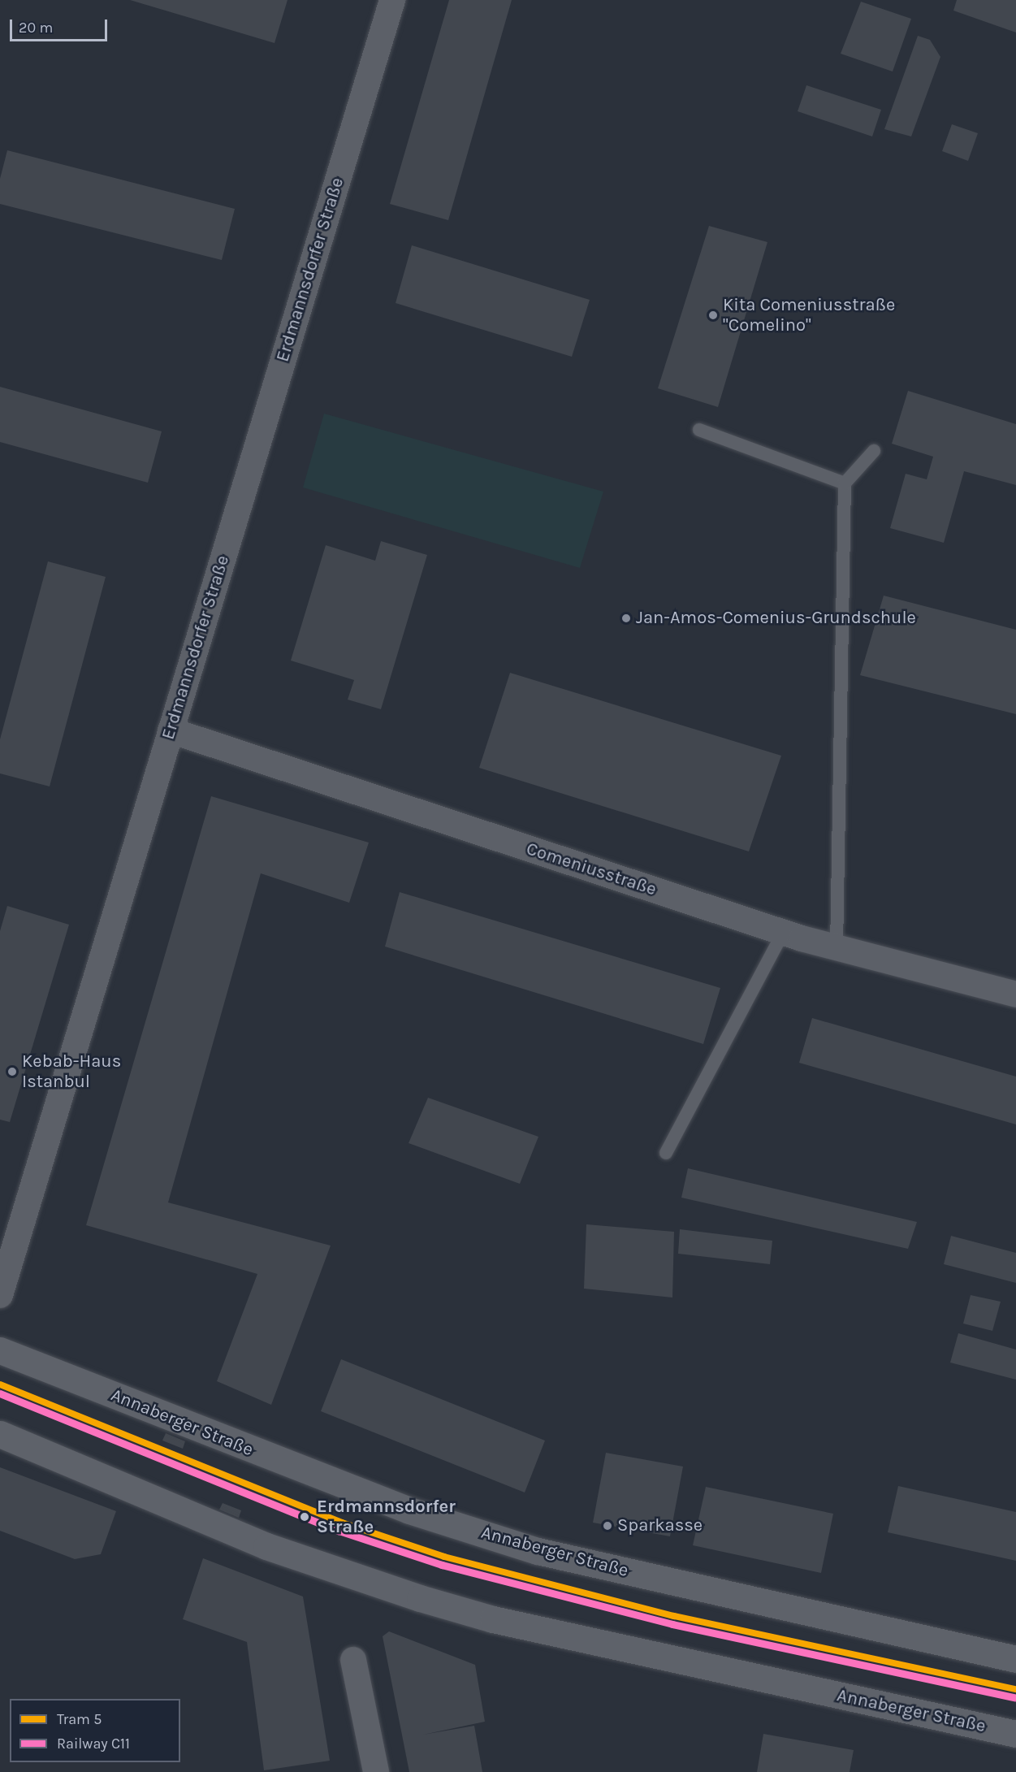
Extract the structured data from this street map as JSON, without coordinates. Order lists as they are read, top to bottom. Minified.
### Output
{"streets":{"main road":["Annaberger Straße"],"street":["Erdmannsdorfer Straße","Comeniusstraße"]},"crossings":[["Erdmannsdorfer Straße","Comeniusstraße"]],"places":["Kita Comeniusstraße \"Comelino\"","Jan-Amos-Comenius-Grundschule","Kebab-Haus Istanbul","Erdmannsdorfer Straße","Sparkasse"],"lines":["tram line 5","rail line C11"],"legend":["Tram 5","Railway C11"],"scale_bar":"20 m"}
